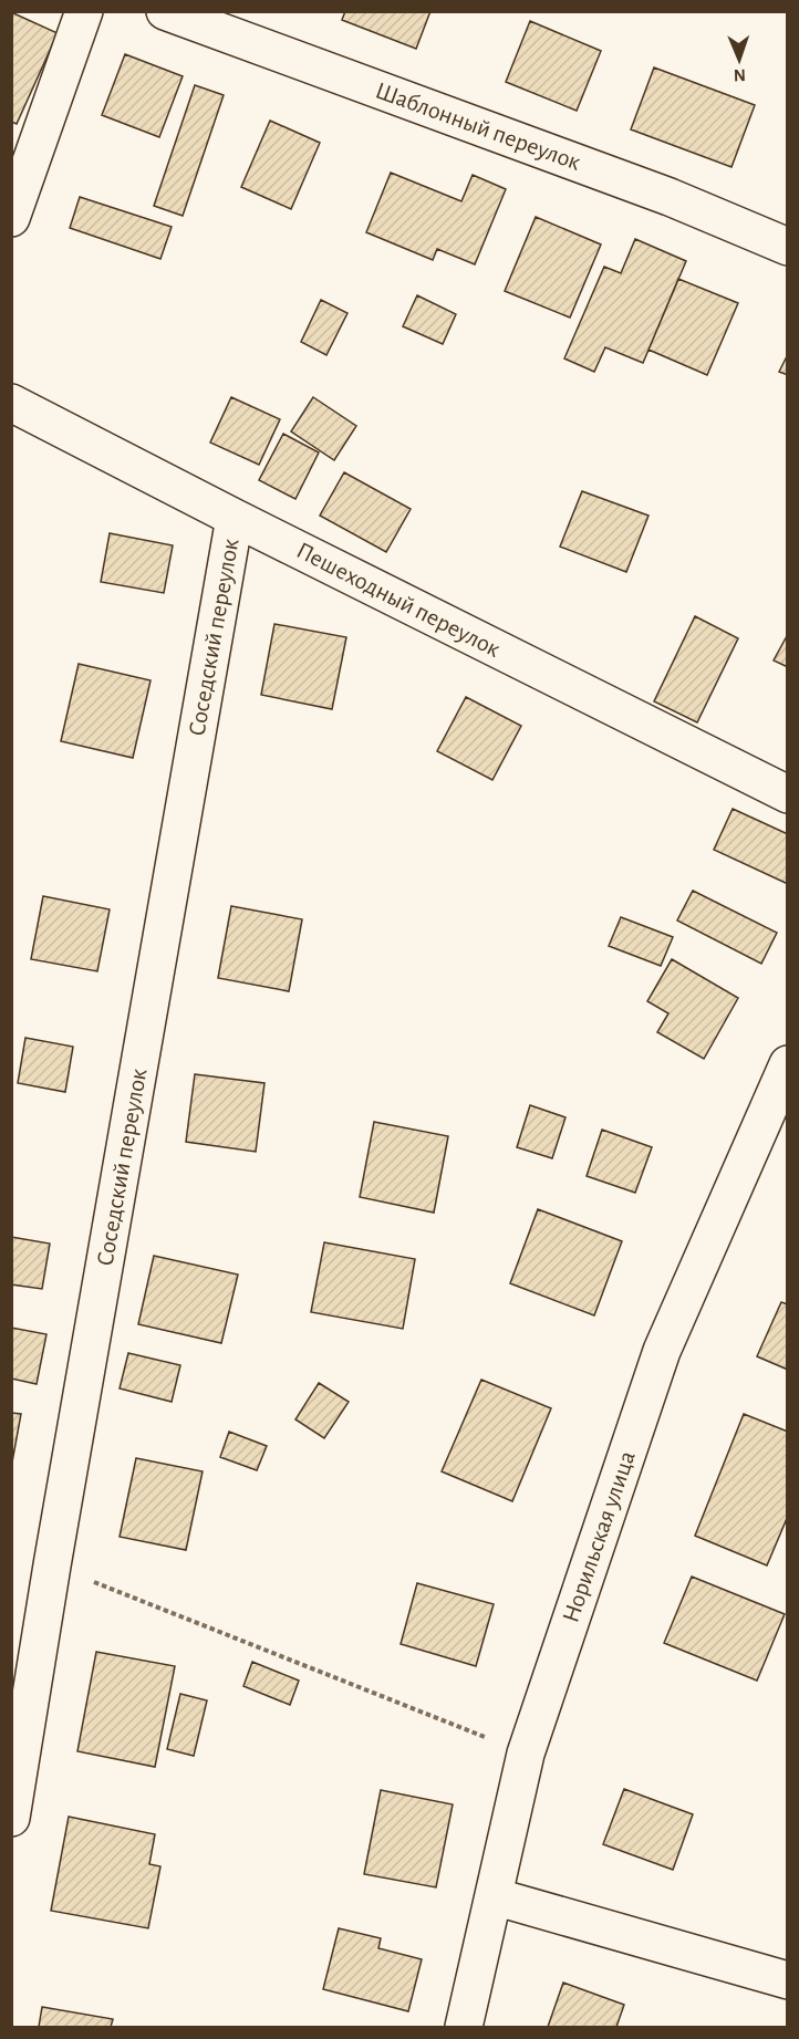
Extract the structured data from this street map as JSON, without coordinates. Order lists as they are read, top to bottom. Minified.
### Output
{"streets":{"street":["Шаблонный переулок","Пешеходный переулок","Соседский переулок","Норильская улица"]},"crossings":[["Пешеходный переулок","Соседский переулок"]],"north":"bottom"}
